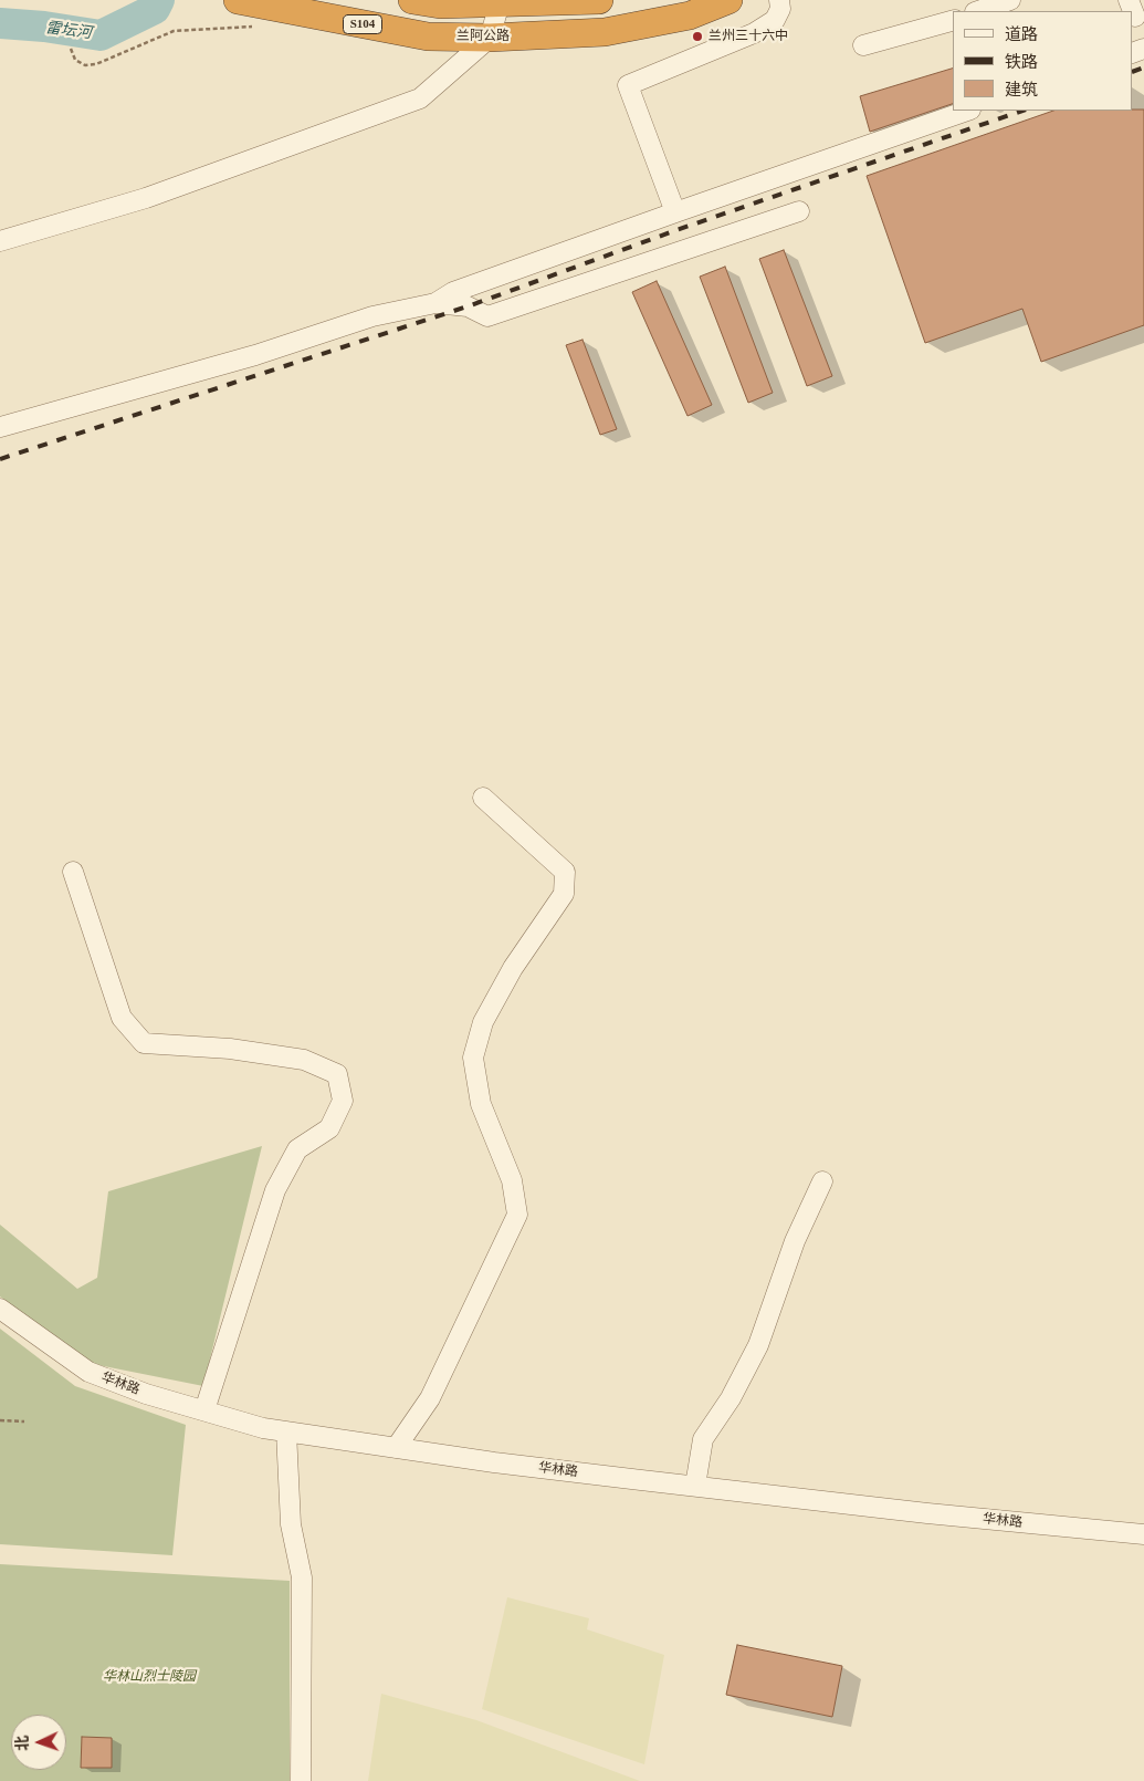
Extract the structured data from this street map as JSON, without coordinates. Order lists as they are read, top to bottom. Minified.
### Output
{"streets":{"highway":["S104","兰阿公路"],"street":["华林路"]},"water":["雷坛河"],"parks":["华林山烈士陵园"],"places":["兰州三十六中"],"legend":["道路","铁路","建筑"],"north":"left"}
